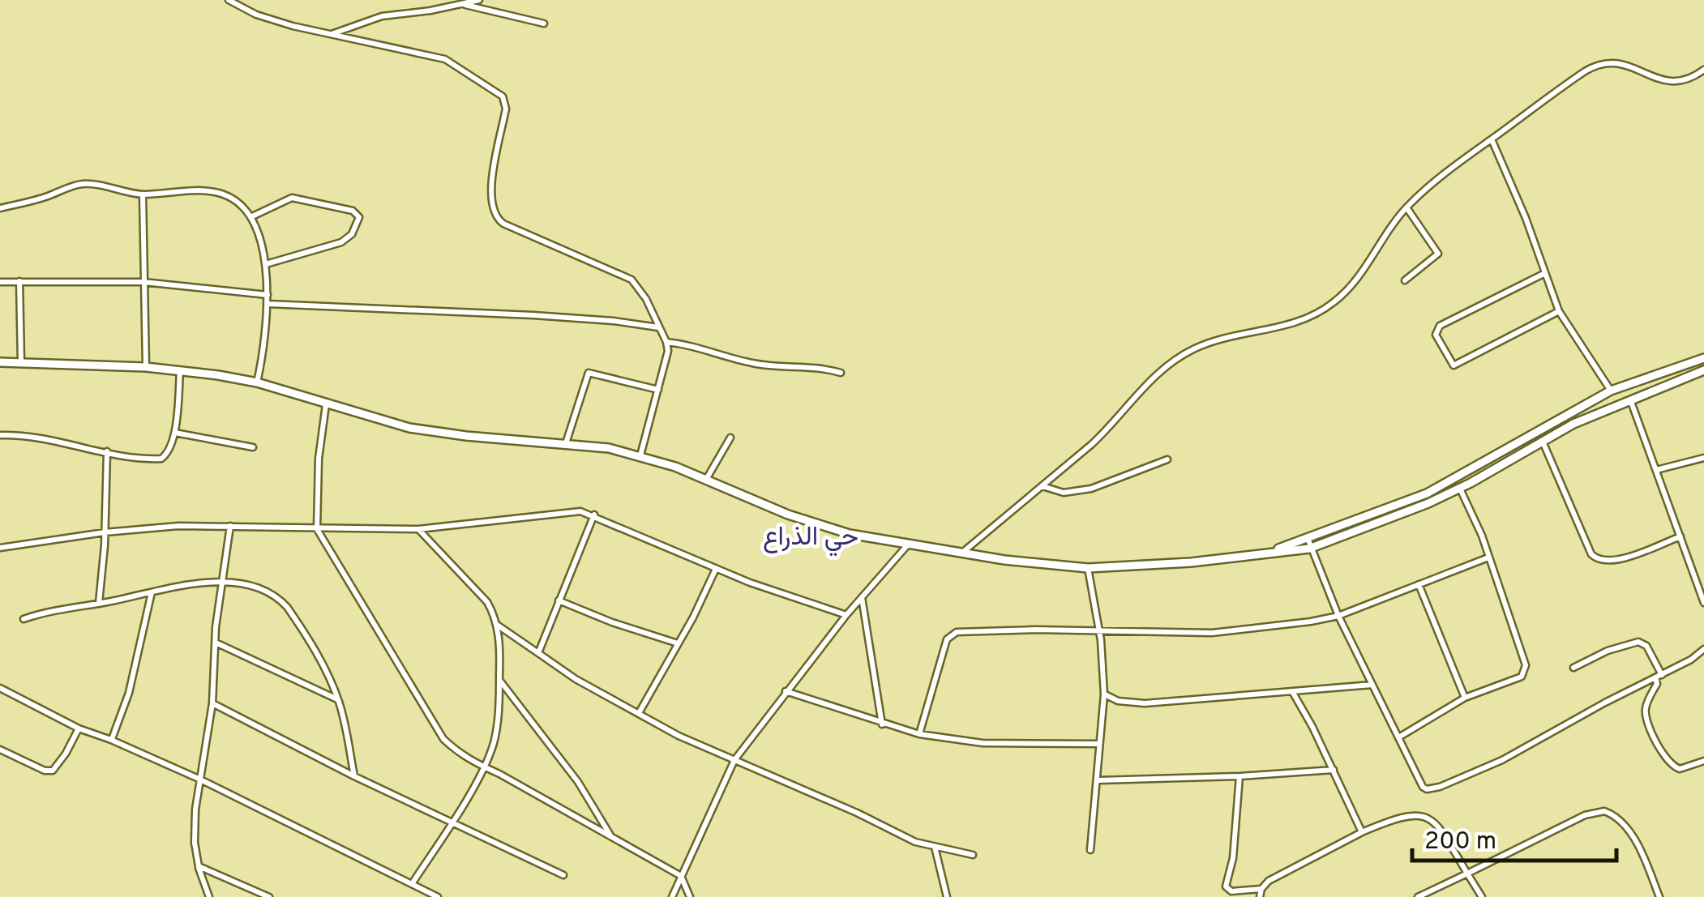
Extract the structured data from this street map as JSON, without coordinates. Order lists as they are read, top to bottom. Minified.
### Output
{"districts":["حي الذراع"],"scale_bar":"200 m"}
